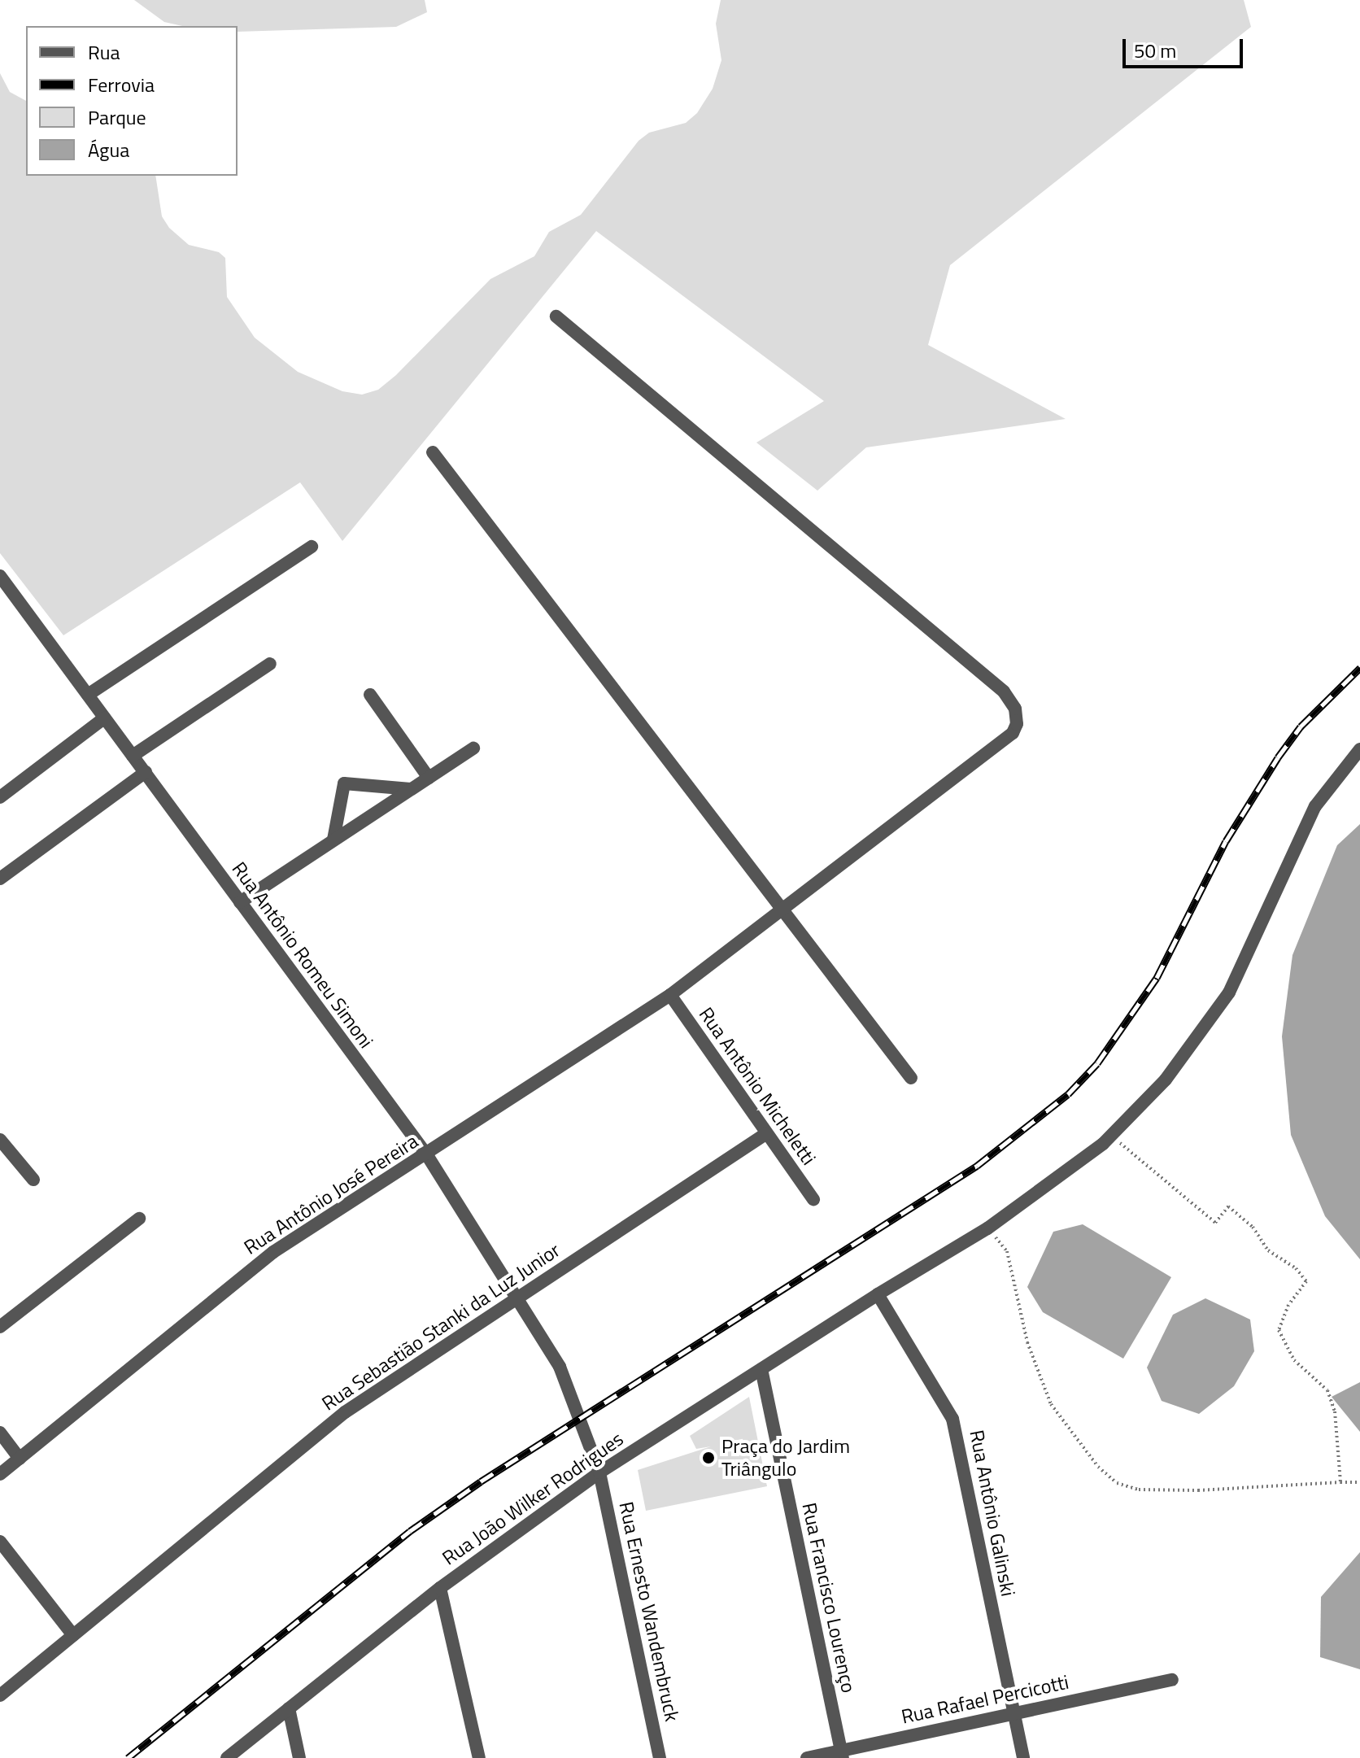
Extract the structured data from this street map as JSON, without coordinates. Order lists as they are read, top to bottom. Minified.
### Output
{"streets":{"street":["Rua Antônio Romeu Simoni","Rua Antônio Micheletti","Rua Antônio José Pereira","Rua Sebastião Stanki da Luz Junior","Rua João Wilker Rodrigues","Rua Antônio Galinski","Rua Francisco Lourenço","Rua Ernesto Wandembruck","Rua Rafael Percicotti"]},"crossings":[["Rua Antônio Romeu Simoni","Rua Antônio José Pereira"],["Rua Antônio Romeu Simoni","Rua Sebastião Stanki da Luz Junior"],["Rua Antônio Romeu Simoni","Rua Ernesto Wandembruck"],["Rua Antônio Micheletti","Rua Antônio José Pereira"],["Rua Antônio Micheletti","Rua Sebastião Stanki da Luz Junior"],["Rua João Wilker Rodrigues","Rua Antônio Galinski"],["Rua João Wilker Rodrigues","Rua Francisco Lourenço"],["Rua João Wilker Rodrigues","Rua Ernesto Wandembruck"],["Rua Antônio Galinski","Rua Rafael Percicotti"],["Rua Francisco Lourenço","Rua Rafael Percicotti"]],"places":["Praça do Jardim Triângulo"],"legend":["Rua","Ferrovia","Parque","Água"],"scale_bar":"50 m"}
